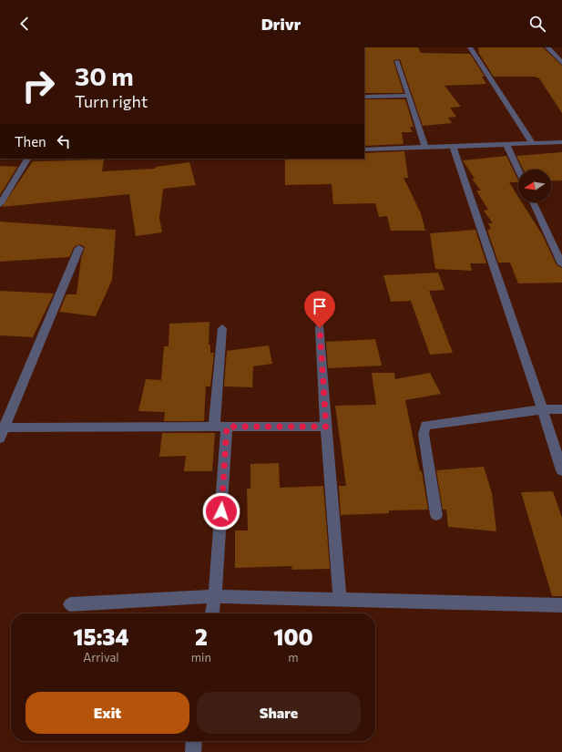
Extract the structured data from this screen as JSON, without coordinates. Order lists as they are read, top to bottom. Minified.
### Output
{"north":"left","page":{"header":"Drivr","turn":["30 m","Turn right"],"then":"Then","eta":["15:34","Arrival","2","min","100","m"],"buttons":["Exit","Share"]}}
